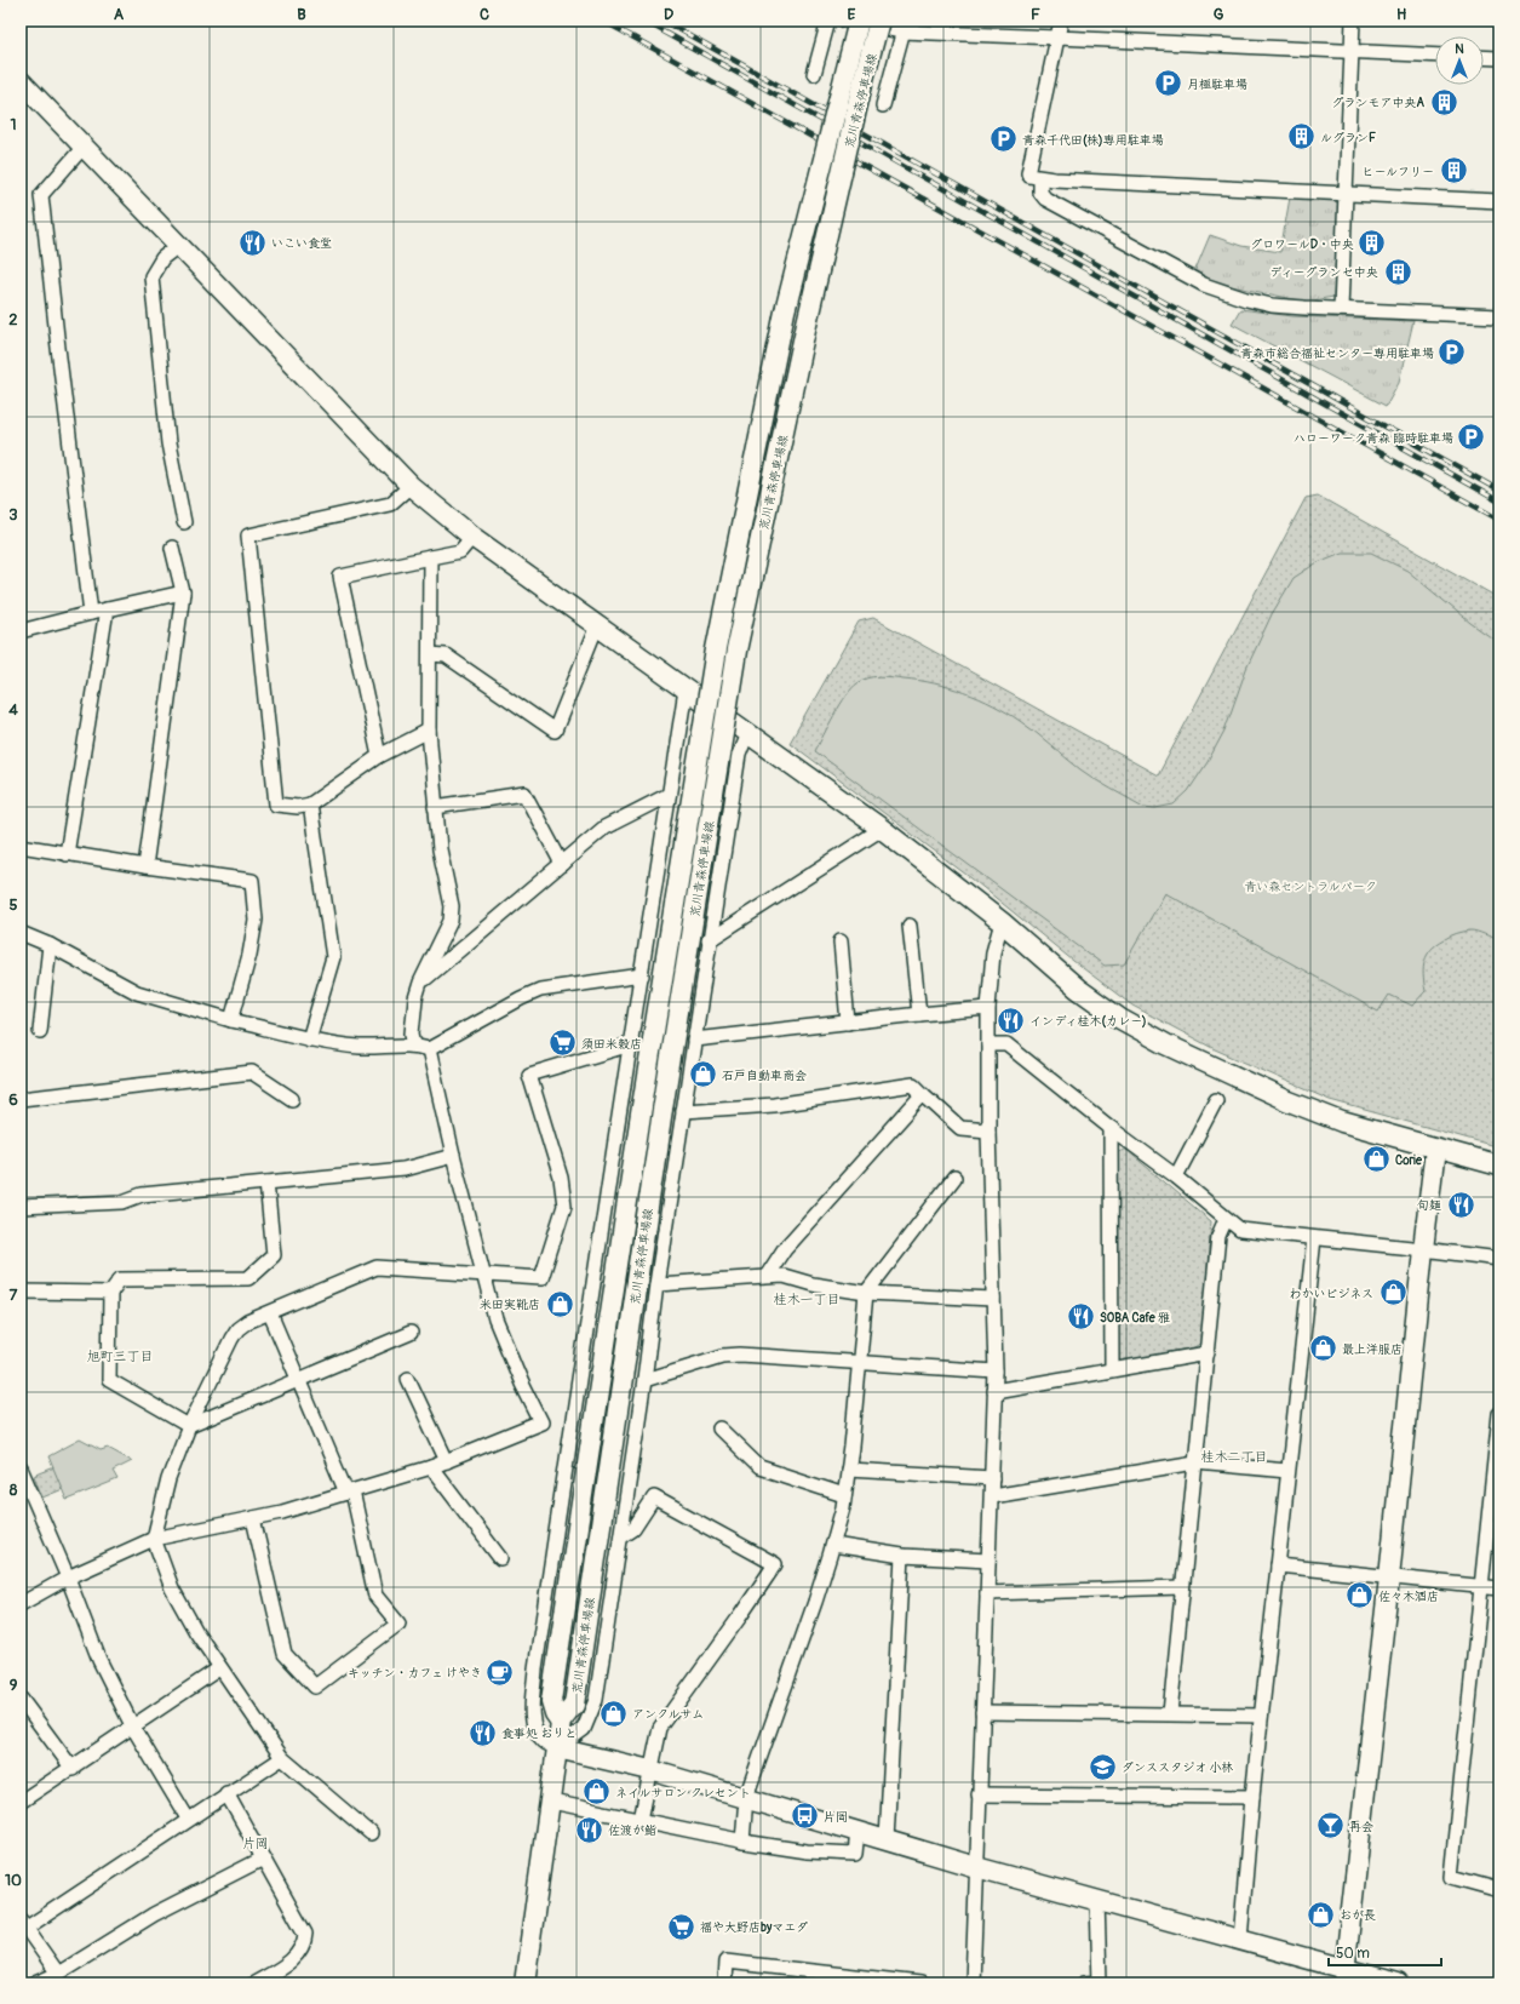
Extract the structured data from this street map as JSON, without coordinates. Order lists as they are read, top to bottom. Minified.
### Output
{"streets":{"main road":["荒川青森停車場線"]},"districts":["桂木一丁目","旭町三丁目","桂木二丁目","片岡"],"parks":["青い森セントラルパーク"],"places":{"parking":["月極駐車場","青森千代田(株)専用駐車場","青森市総合福祉センター専用駐車場","ハローワーク青森 臨時駐車場"],"building":["グランモア中央A","ルグランF","ヒールフリー","グロワールD・中央","ディーグランセ中央"],"restaurant":["いこい食堂","インディ桂木(カレー)","旬麺","SOBA Cafe 雅","食事処 おりと","佐渡が鮨"],"supermarket":["須田米穀店","福や大野店byマエダ"],"shop":["石戸自動車商会","Corie","わかいビジネス","米田実靴店","最上洋服店","佐々木酒店","アンクルサム","ネイルサロン クレセント","おが長"],"cafe":["キッチン・カフェ けやき"],"school or university":["ダンススタジオ 小林"],"bus stop":["片岡"],"bar":["再会"]},"scale_bar":"50 m","north":"top","grid":{"columns":["A","B","C","D","E","F","G","H"],"rows":["1","2","3","4","5","6","7","8","9","10"]}}
